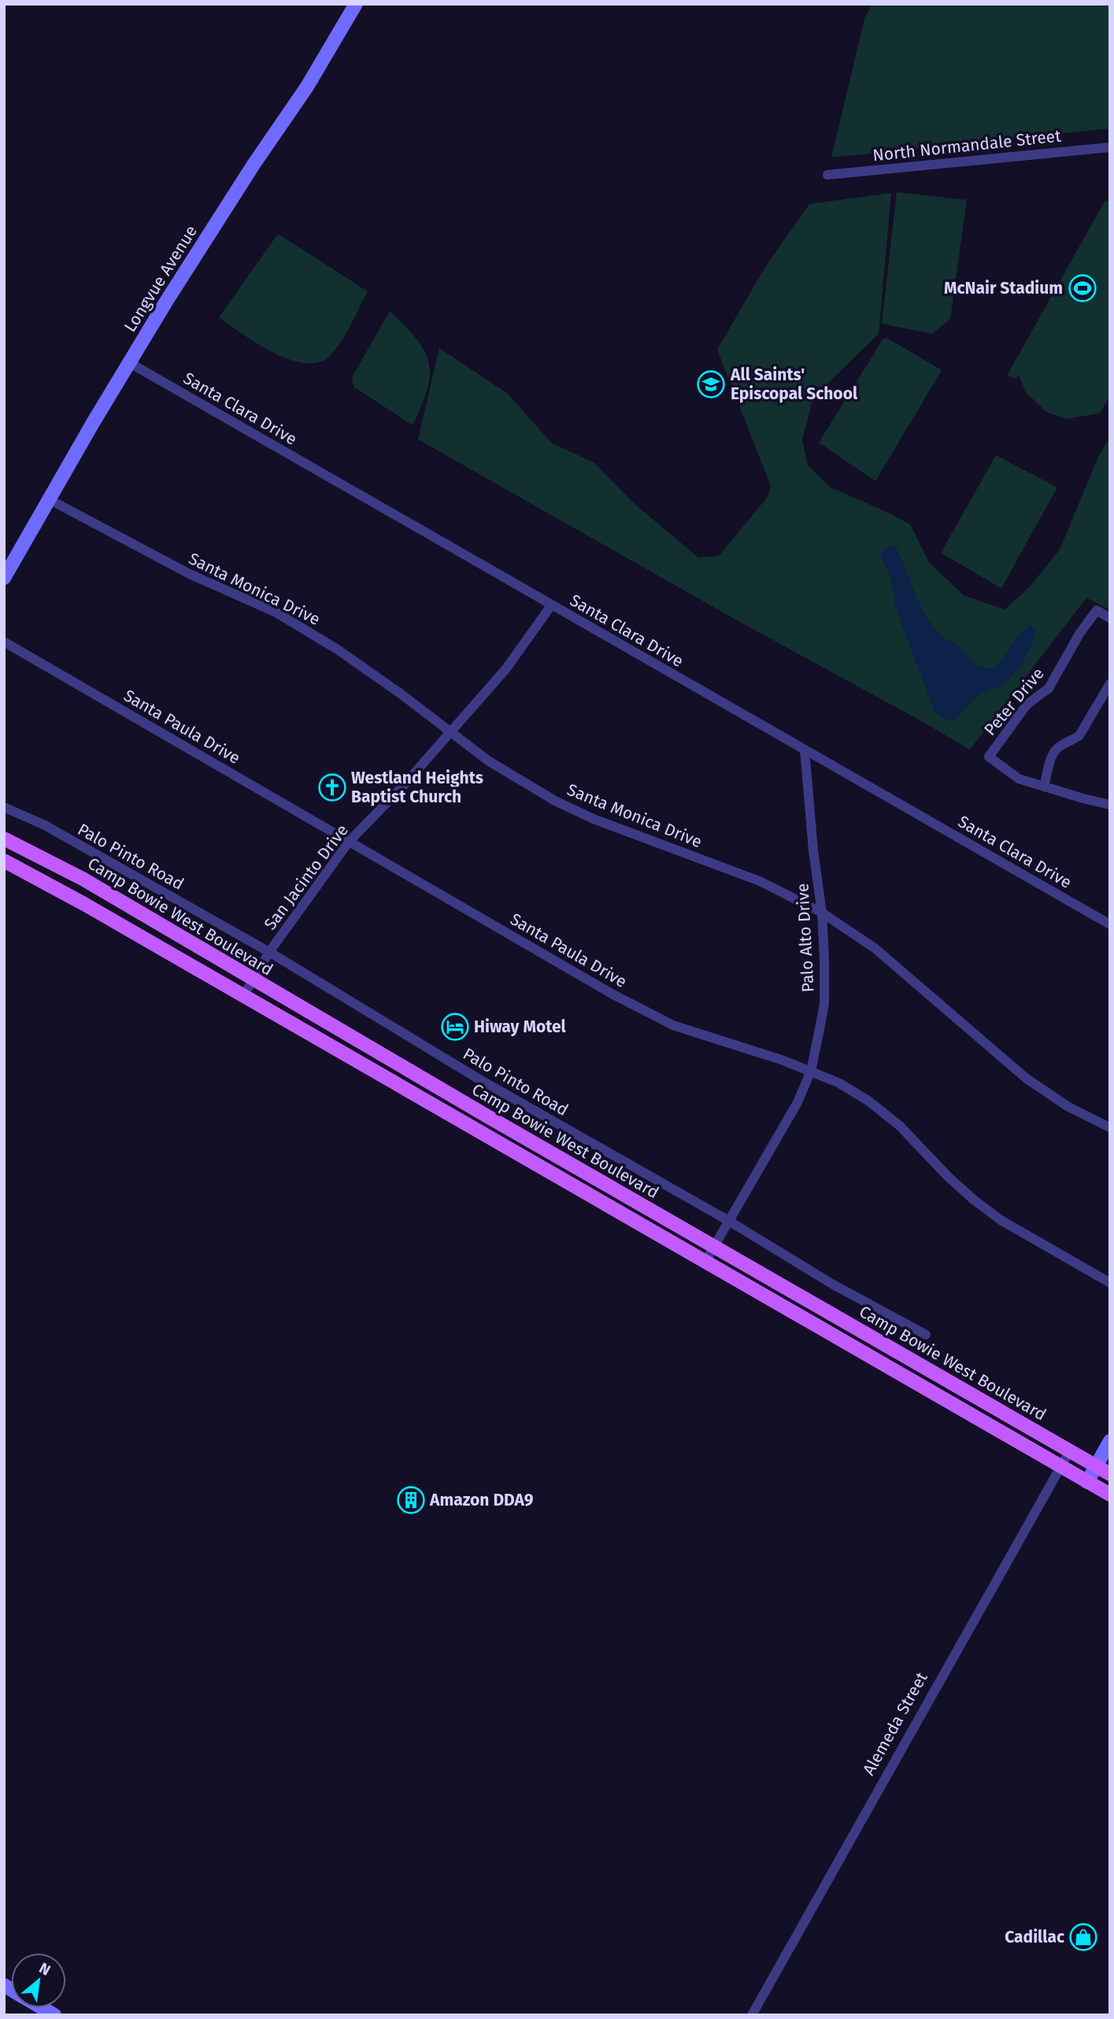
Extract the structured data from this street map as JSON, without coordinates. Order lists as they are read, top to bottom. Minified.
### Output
{"streets":{"main road":["Longvue Avenue","Camp Bowie West Boulevard"],"street":["North Normandale Street","Santa Clara Drive","Santa Monica Drive","Peter Drive","Santa Paula Drive","Palo Pinto Road","San Jacinto Drive","Palo Alto Drive","Alemeda Street"]},"crossings":[["Longvue Avenue","Santa Clara Drive"],["Longvue Avenue","Santa Monica Drive"],["Santa Clara Drive","San Jacinto Drive"],["Santa Clara Drive","Palo Alto Drive"],["Santa Monica Drive","San Jacinto Drive"],["Santa Monica Drive","Palo Alto Drive"],["Santa Paula Drive","San Jacinto Drive"],["Santa Paula Drive","Palo Alto Drive"],["Palo Pinto Road","San Jacinto Drive"],["Palo Pinto Road","Palo Alto Drive"],["San Jacinto Drive","Camp Bowie West Boulevard"],["Camp Bowie West Boulevard","Palo Alto Drive"],["Camp Bowie West Boulevard","Alemeda Street"]],"places":{"sports":["McNair Stadium"],"school or university":["All Saints' Episcopal School"],"church":["Westland Heights Baptist Church"],"hotel":["Hiway Motel"],"building":["Amazon DDA9"],"shop":["Cadillac"]},"north":"top right"}
